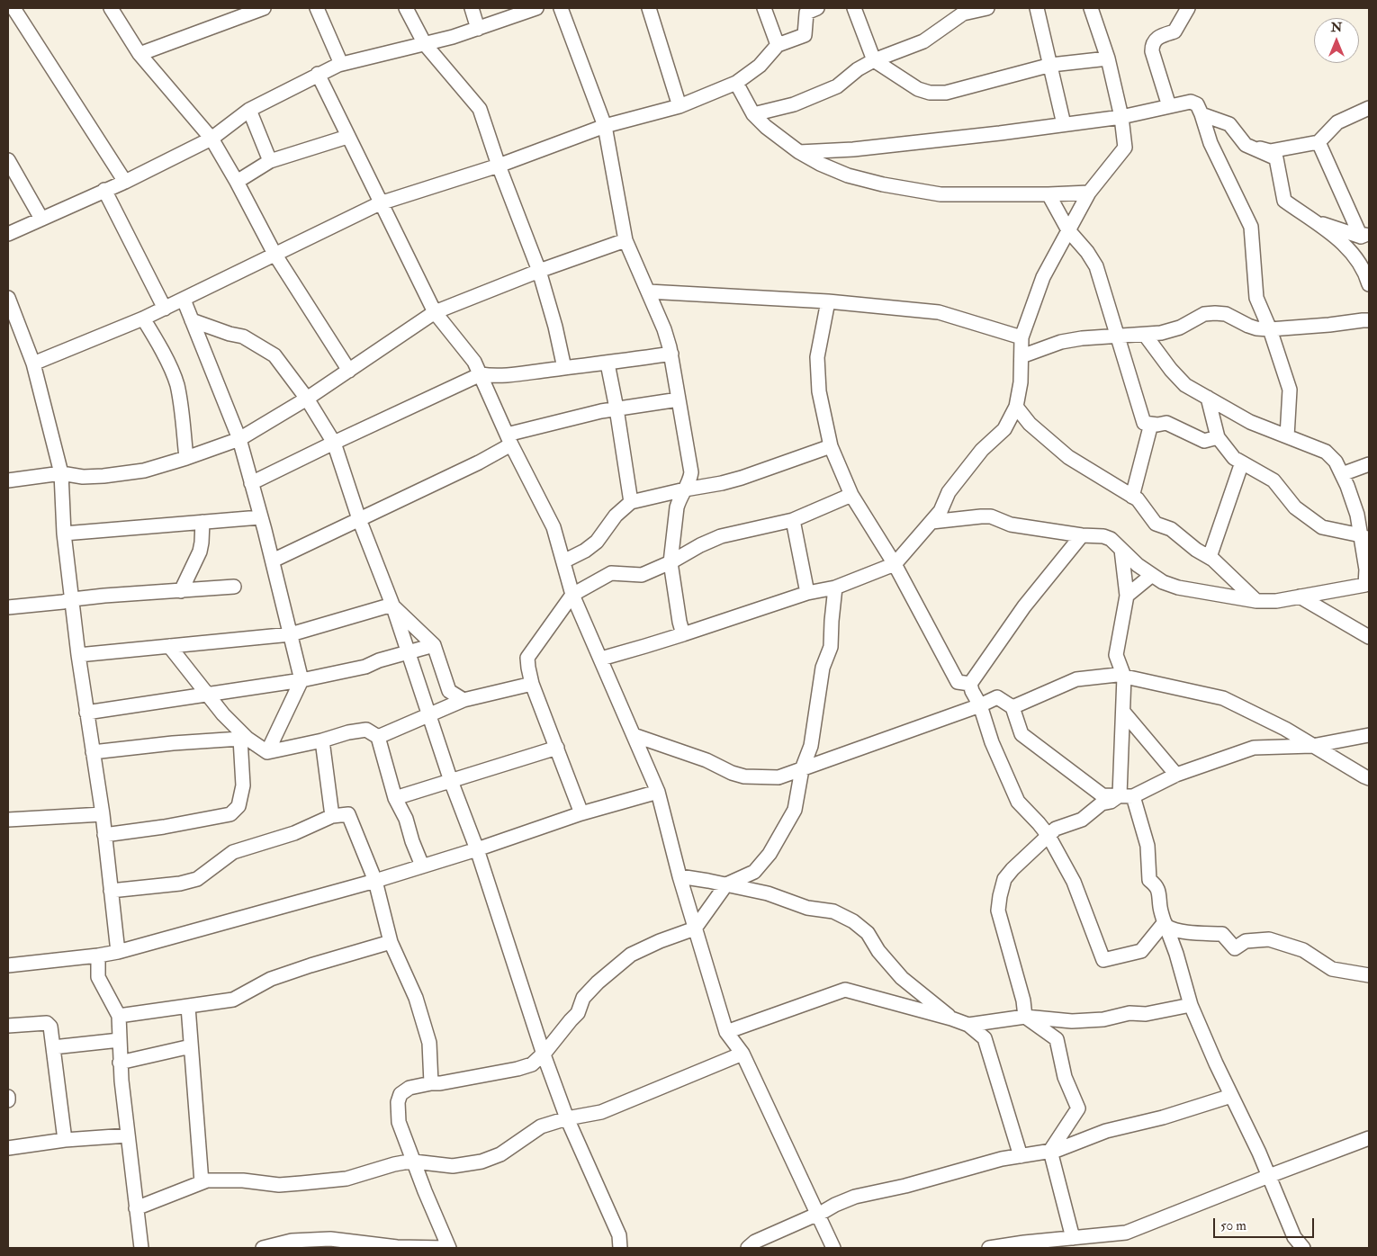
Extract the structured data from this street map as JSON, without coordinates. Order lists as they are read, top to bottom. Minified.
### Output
{"scale_bar":"50 m","north":"top"}
